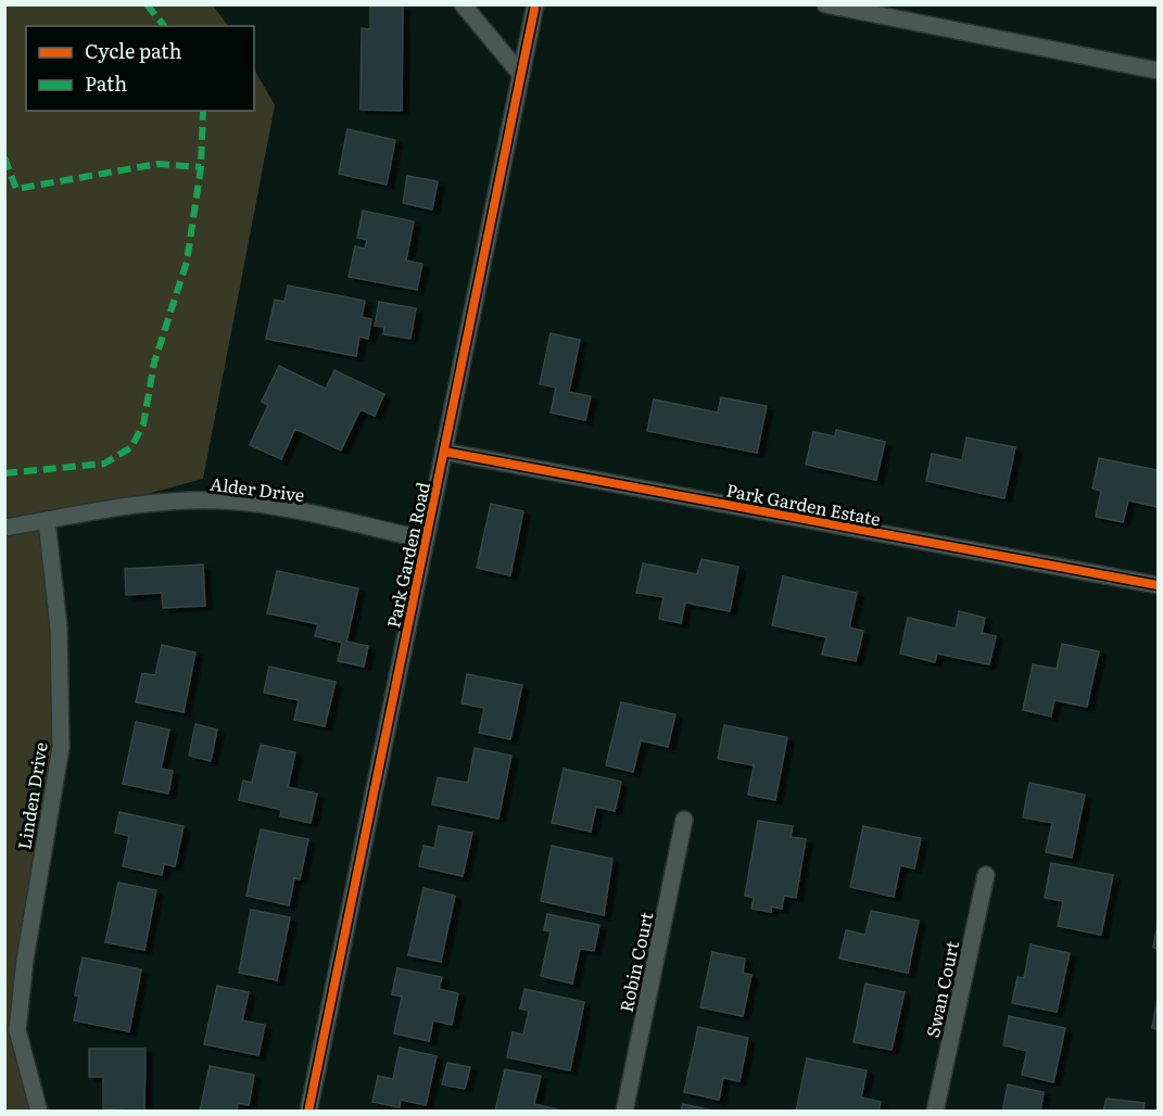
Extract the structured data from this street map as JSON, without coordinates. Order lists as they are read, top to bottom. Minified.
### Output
{"streets":{"street":["Alder Drive","Park Garden Estate","Park Garden Road","Linden Drive","Robin Court","Swan Court"]},"crossings":[["Alder Drive","Park Garden Road"],["Alder Drive","Linden Drive"],["Park Garden Estate","Park Garden Road"]],"legend":["Cycle path","Path"]}
